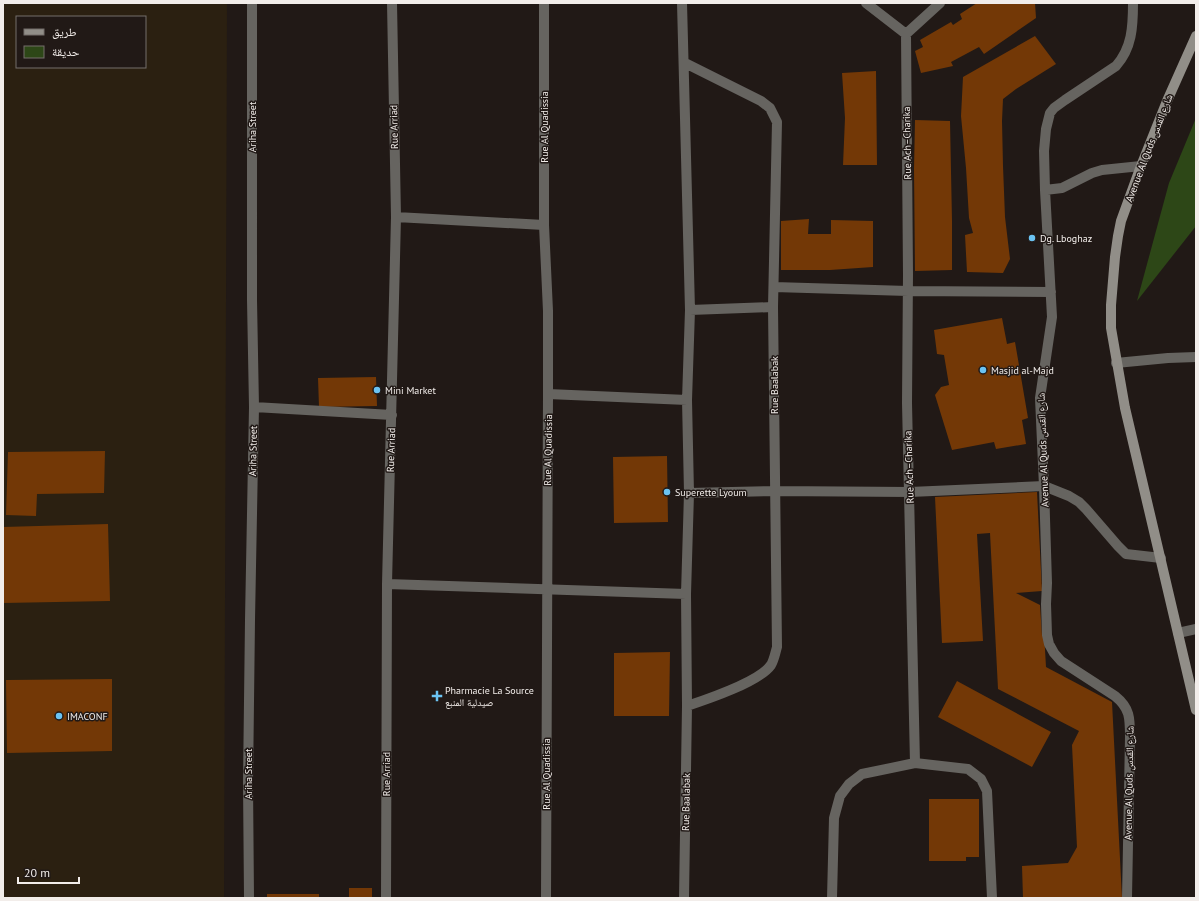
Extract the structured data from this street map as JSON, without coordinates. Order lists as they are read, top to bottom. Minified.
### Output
{"streets":{"main road":["Avenue Al Quds شارع القدس"],"street":["Ariha Street","Rue Arriad","Rue Al Quadissia","Rue Ach–Charika","Rue Baalabak"]},"places":{"other":["Dg. Lboghaz","Masjid al-Majd","Mini Market","Superette Lyoum","IMACONF"],"health":["Pharmacie La Source صيدلية المنبع"]},"legend":["طريق","حديقة"],"scale_bar":"20 m"}
